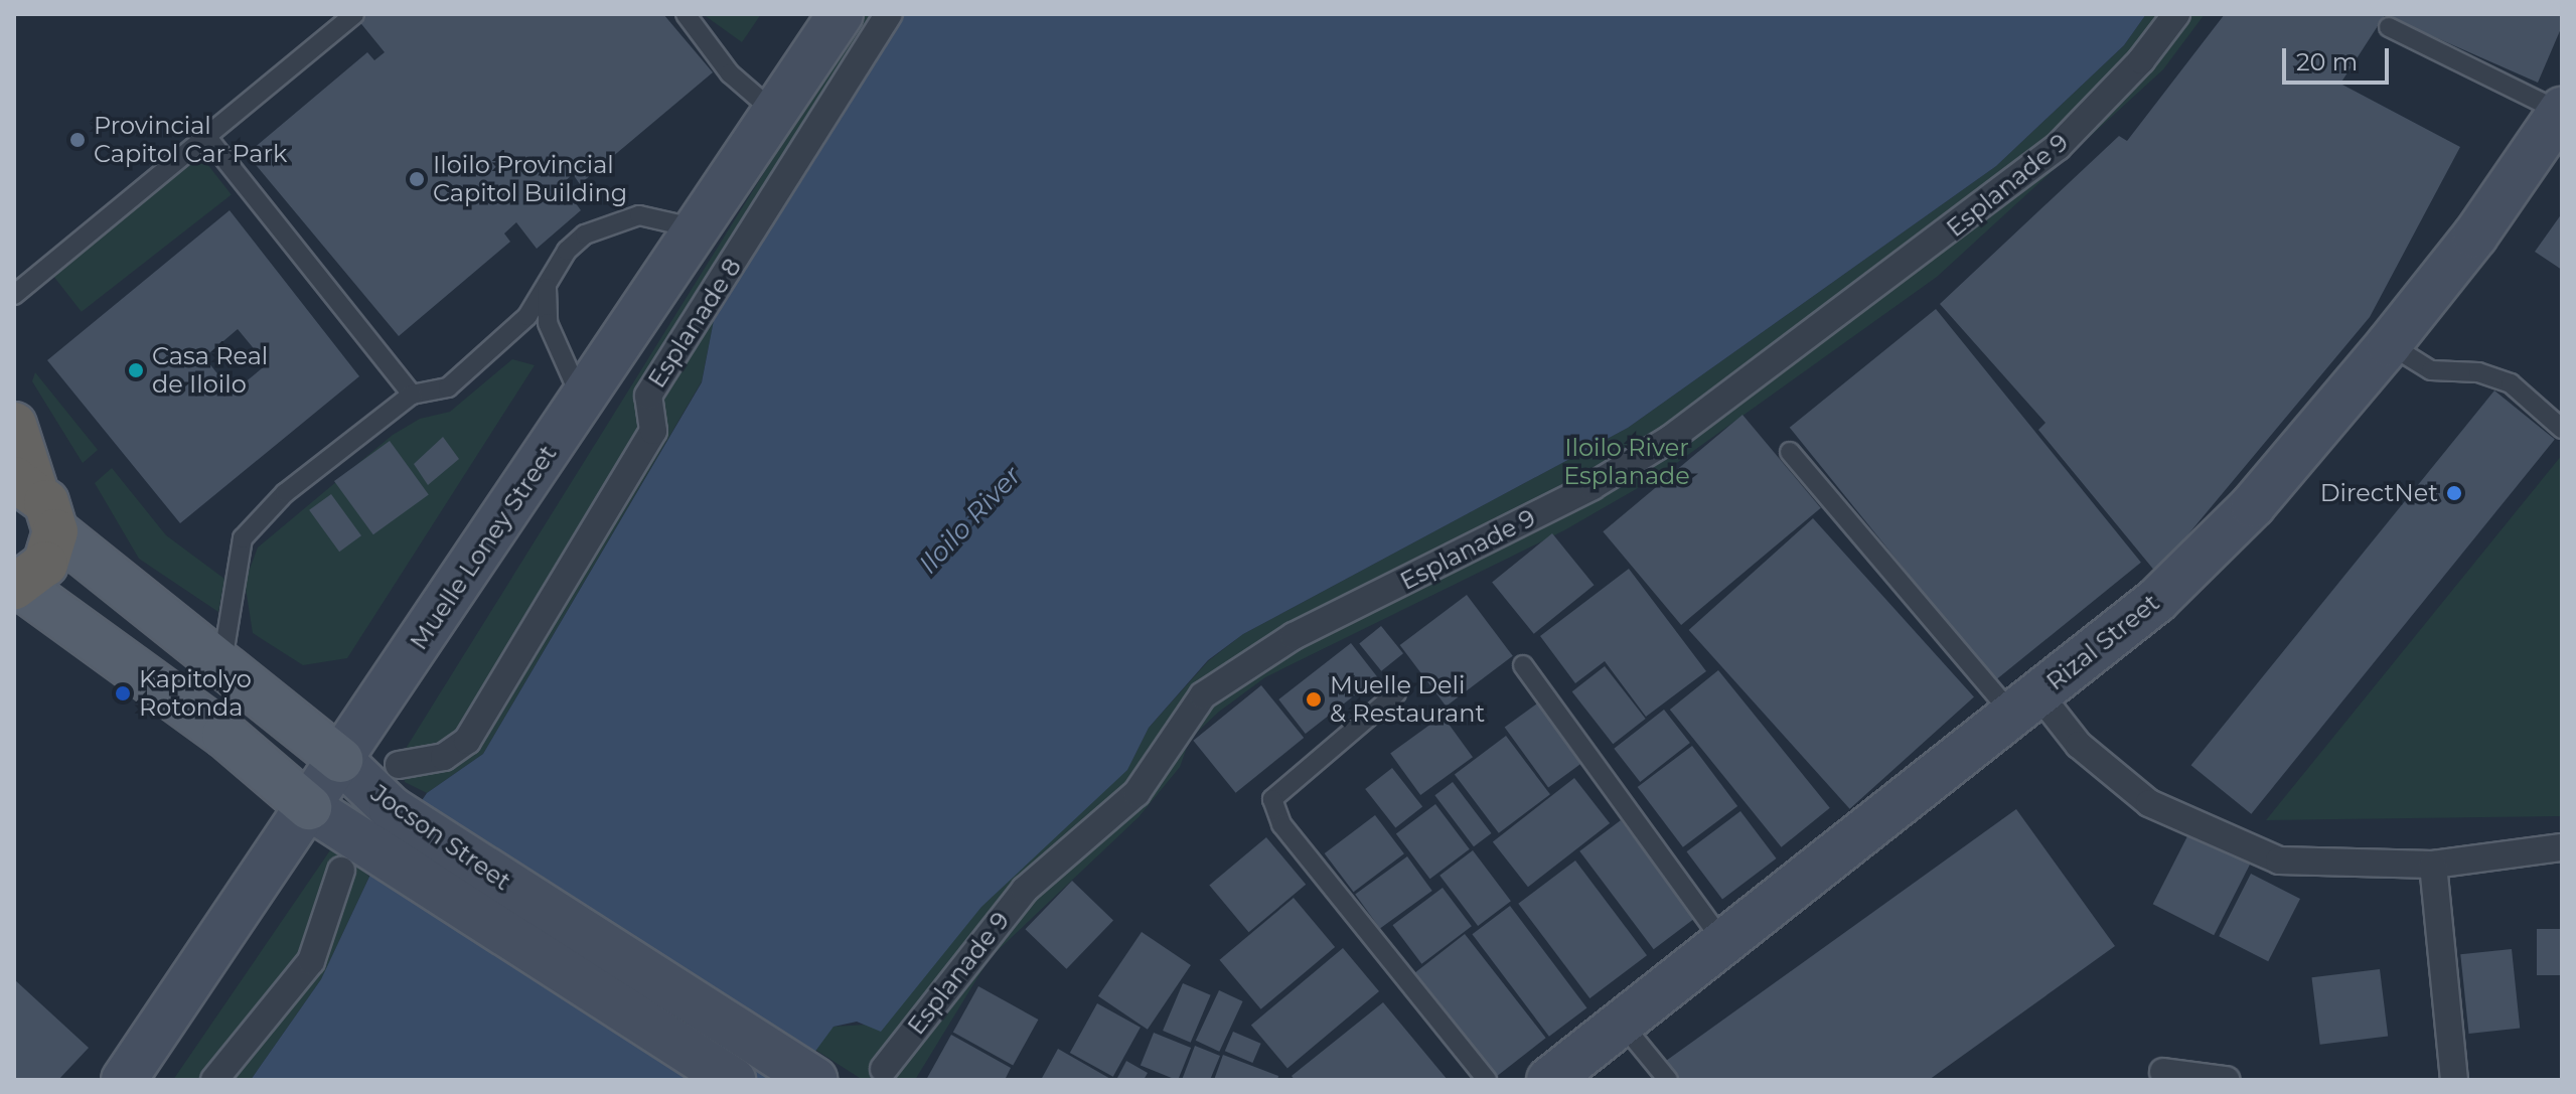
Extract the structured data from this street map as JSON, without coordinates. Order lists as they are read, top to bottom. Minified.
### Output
{"streets":{"main road":["Muelle Loney Street","Rizal Street","Jocson Street"],"street":["Esplanade 9","Esplanade 8"]},"crossings":[["Muelle Loney Street","Jocson Street"]],"water":["Iloilo River"],"parks":["Iloilo River Esplanade"],"places":["Provincial Capitol Car Park","Iloilo Provincial Capitol Building","Casa Real de Iloilo","DirectNet","Kapitolyo Rotonda","Muelle Deli & Restaurant"],"scale_bar":"20 m"}
